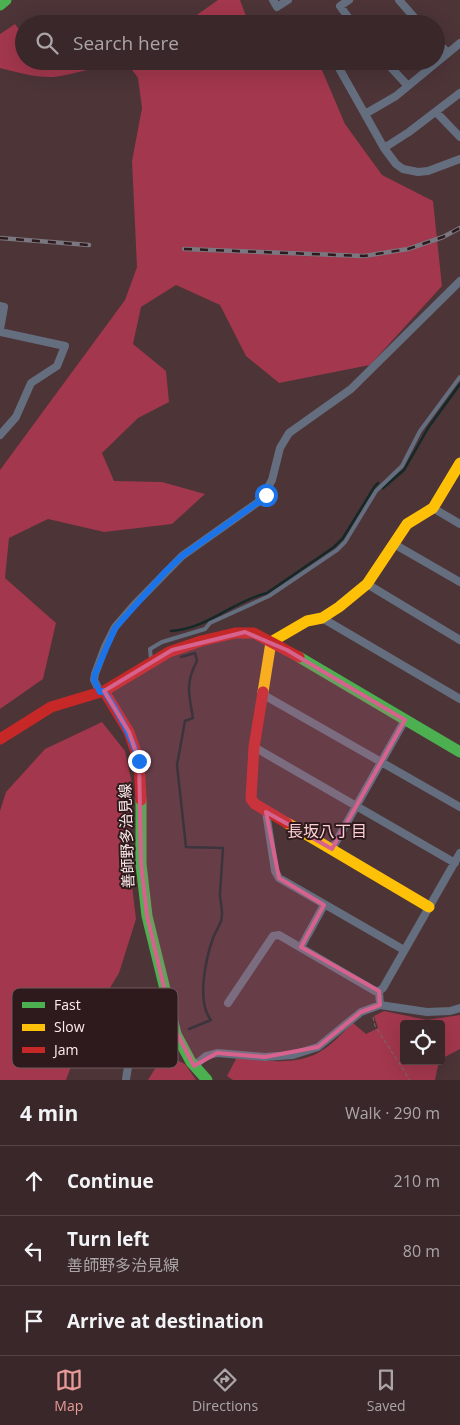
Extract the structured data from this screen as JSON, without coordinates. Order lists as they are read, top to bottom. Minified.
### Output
{"streets":{"main road":["善師野多治見線"]},"districts":["長坂八丁目"],"legend":["Fast","Slow","Jam"],"page":{"search":"Search here","heading":["4 min","Walk · 290 m"],"list":[["Continue","210 m"],["Turn left","善師野多治見線","80 m"],"Arrive at destination"],"nav":["Map","Directions","Saved"]}}
